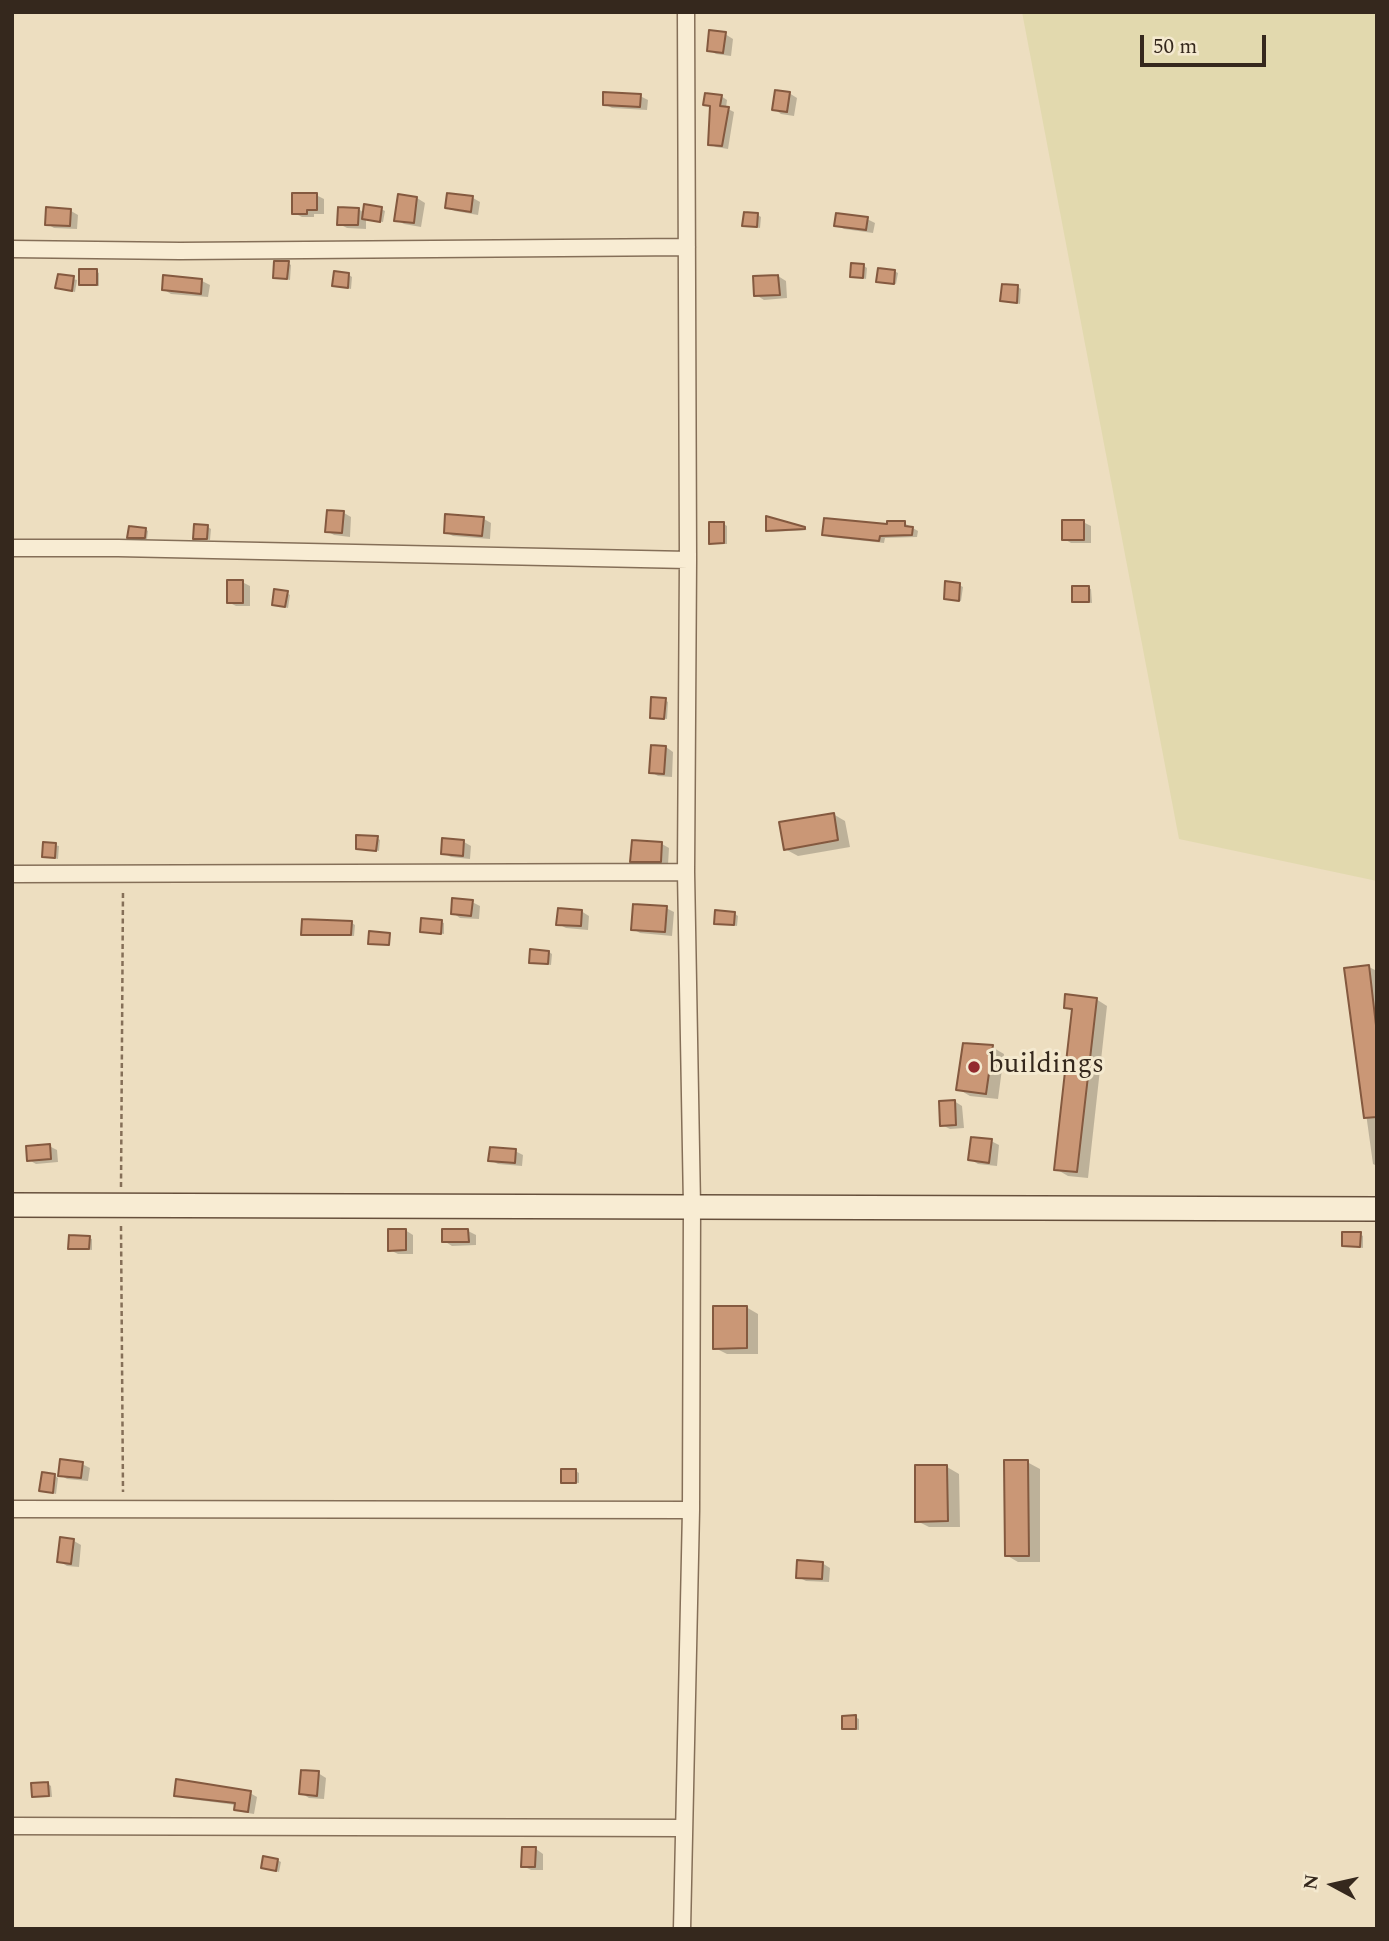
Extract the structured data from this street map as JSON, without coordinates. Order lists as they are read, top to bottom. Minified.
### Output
{"places":["buildings"],"scale_bar":"50 m","north":"left"}
